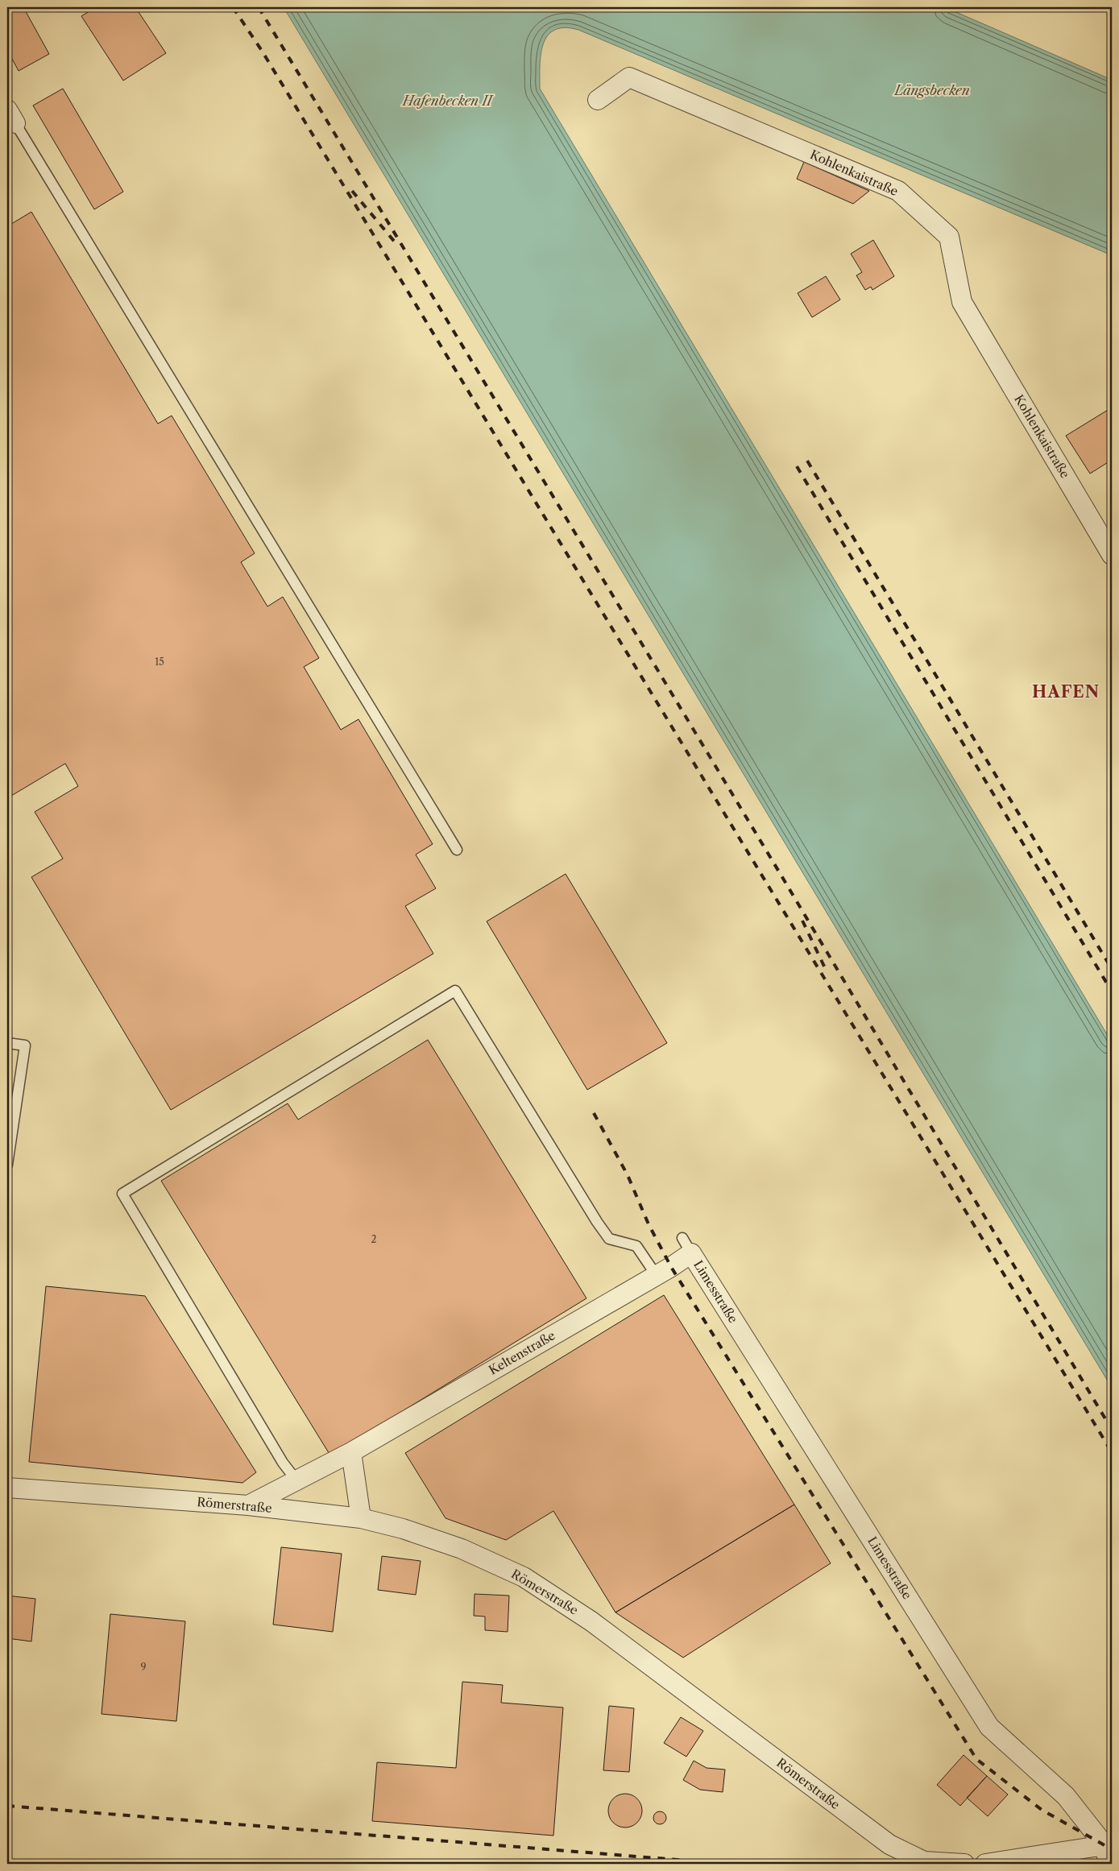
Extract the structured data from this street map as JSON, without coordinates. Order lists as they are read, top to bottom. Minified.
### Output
{"streets":{"street":["Kohlenkaistraße","Limesstraße","Keltenstraße","Römerstraße"]},"crossings":[["Limesstraße","Keltenstraße"],["Keltenstraße","Römerstraße"]],"districts":["HAFEN"],"water":["Längsbecken","Hafenbecken II"],"house_numbers":["15","2","9"]}
